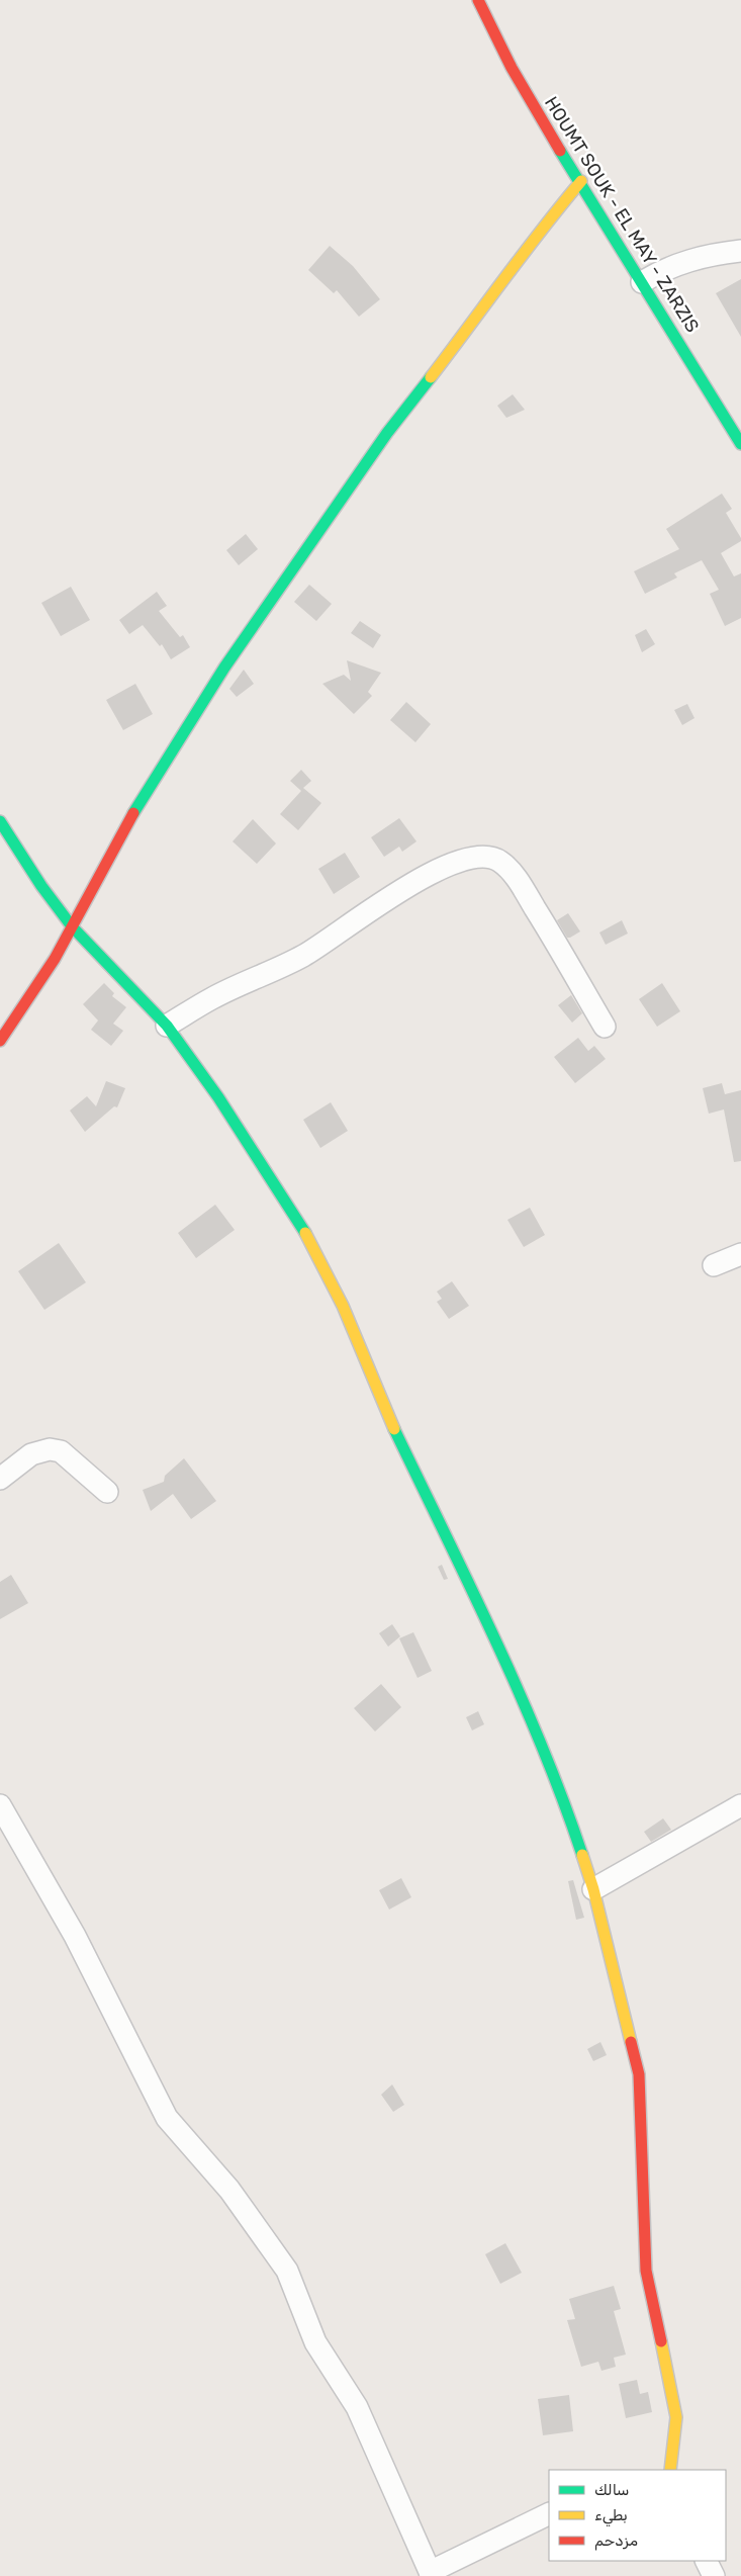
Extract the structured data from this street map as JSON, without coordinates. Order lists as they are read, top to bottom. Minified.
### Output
{"streets":{"street":["HOUMT SOUK - EL MAY - ZARZIS"]},"legend":["سالك","بطيء","مزدحم"]}
